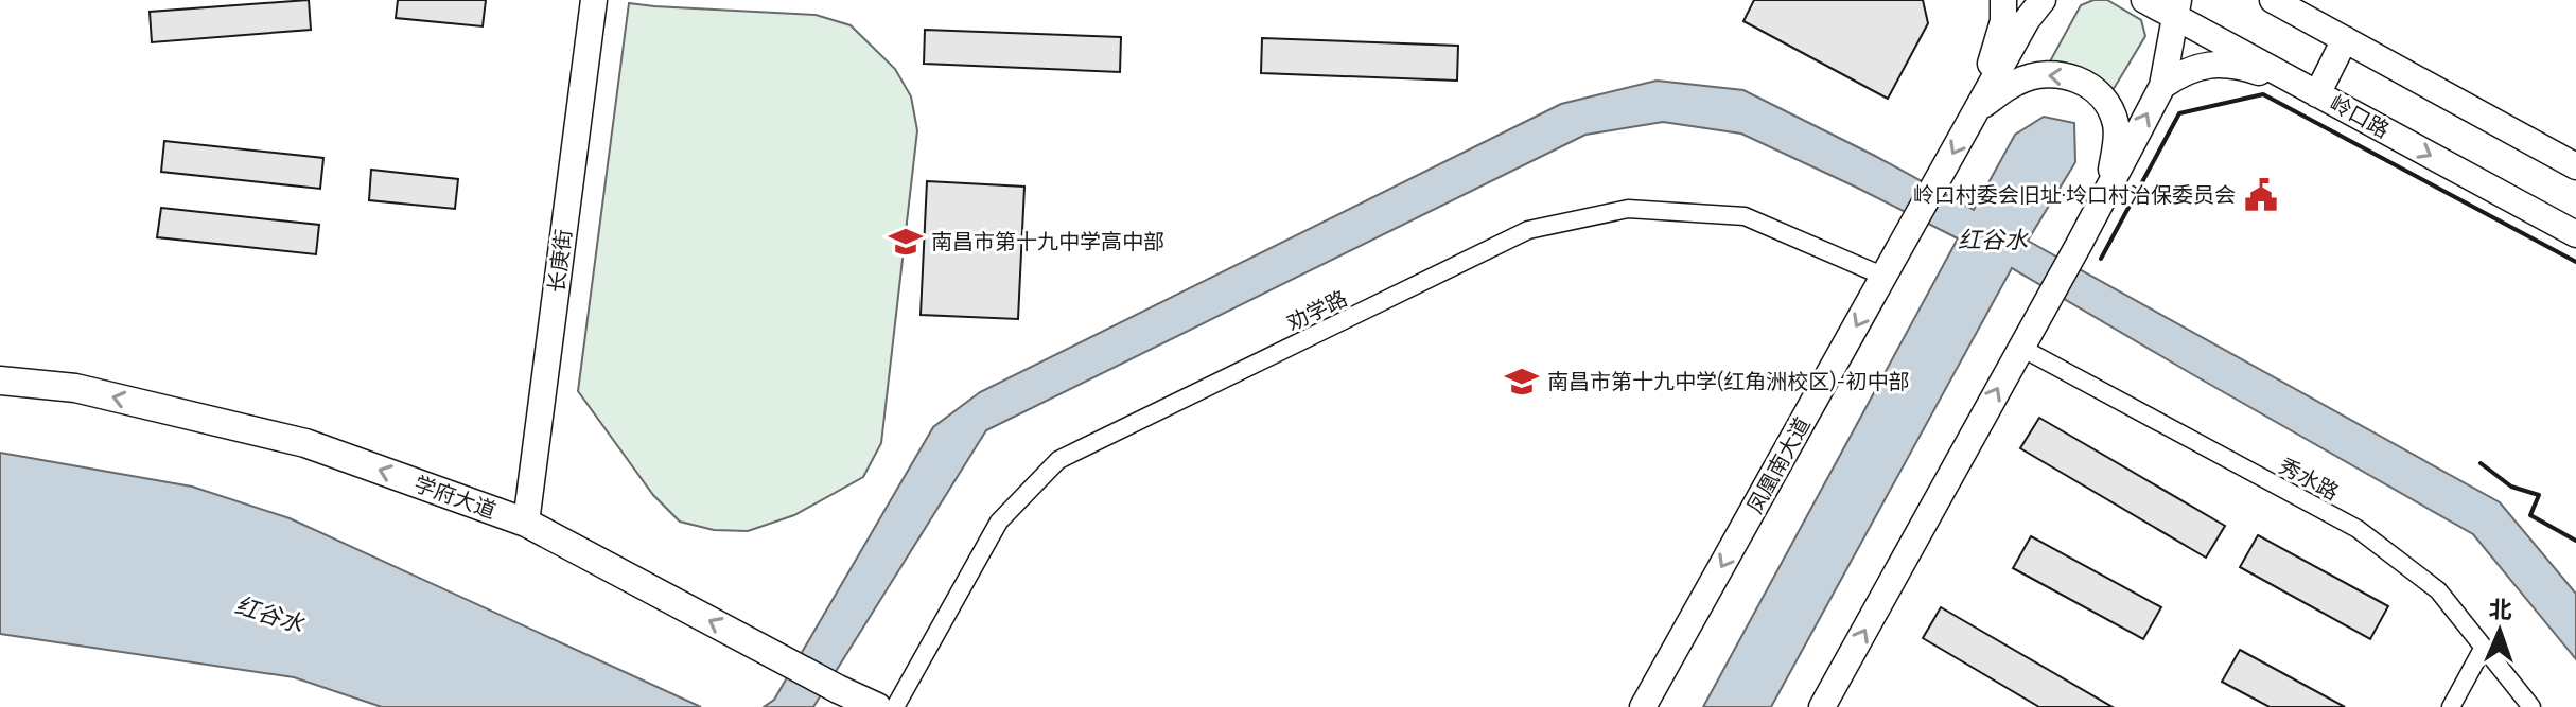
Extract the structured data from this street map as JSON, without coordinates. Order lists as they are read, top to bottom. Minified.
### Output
{"streets":{"main road":["岭口路","长庚街","凤凰南大道","学府大道"],"street":["劝学路","秀水路"]},"crossings":[["长庚街","学府大道"],["劝学路","凤凰南大道"]],"one_way":["学府大道"],"water":["红谷水"],"places":{"public building":["岭口村委会旧址·坽口村治保委员会"],"school or university":["南昌市第十九中学高中部","南昌市第十九中学(红角洲校区)-初中部"]},"north":"top"}
